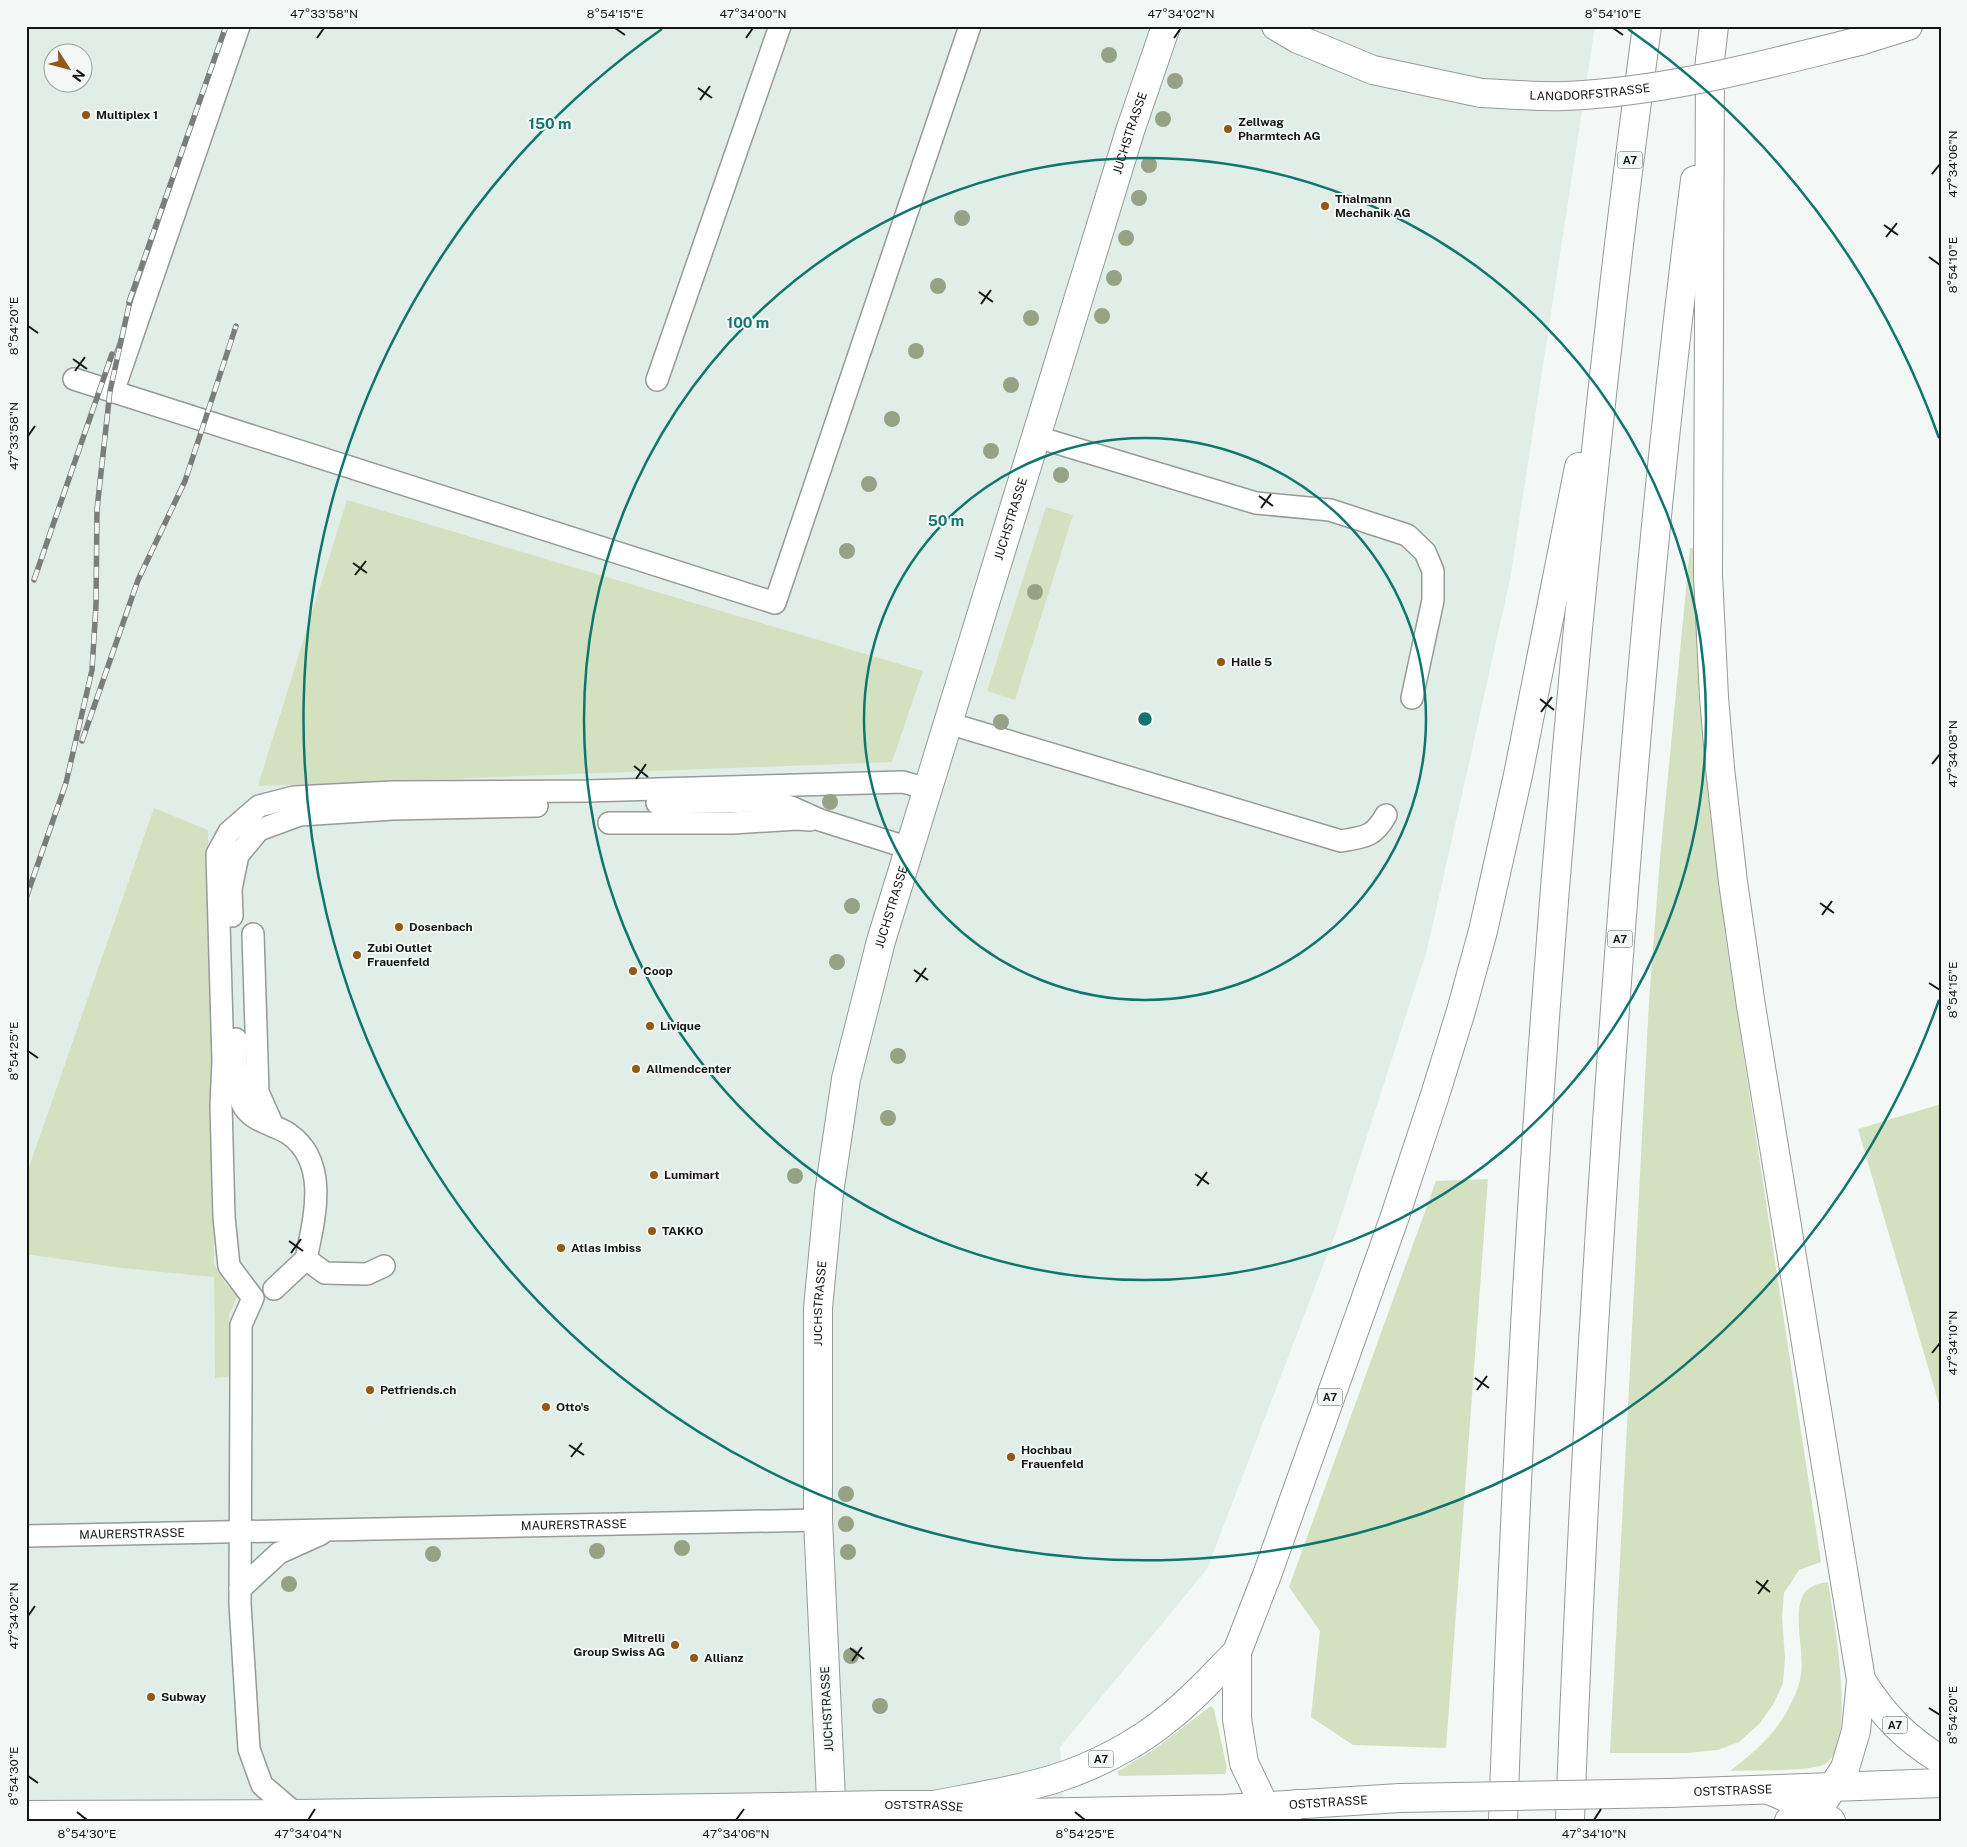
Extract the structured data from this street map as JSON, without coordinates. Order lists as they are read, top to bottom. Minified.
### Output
{"streets":{"main road":["LANGDORFSTRASSE","JUCHSTRASSE","A7","OSTSTRASSE"],"lane":["MAURERSTRASSE"]},"crossings":[["JUCHSTRASSE","MAURERSTRASSE"],["A7","OSTSTRASSE"]],"places":["Multiplex 1","Zellwag Pharmtech AG","Thalmann Mechanik AG","Halle 5","Dosenbach","Zubi Outlet Frauenfeld","Coop","Livique","Allmendcenter","Lumimart","TAKKO","Atlas Imbiss","Petfriends.ch","Otto's","Hochbau Frauenfeld","Mitrelli Group Swiss AG","Allianz","Subway"],"north":"bottom right","coordinates":["47°33'58\"N","8°54'15\"E","47°34'00\"N","47°34'02\"N","8°54'10\"E","47°34'06\"N","8°54'20\"E","47°34'08\"N","8°54'25\"E","47°34'10\"N","8°54'30\"E","47°34'04\"N"],"rings":["150 m","100 m","50 m"]}
